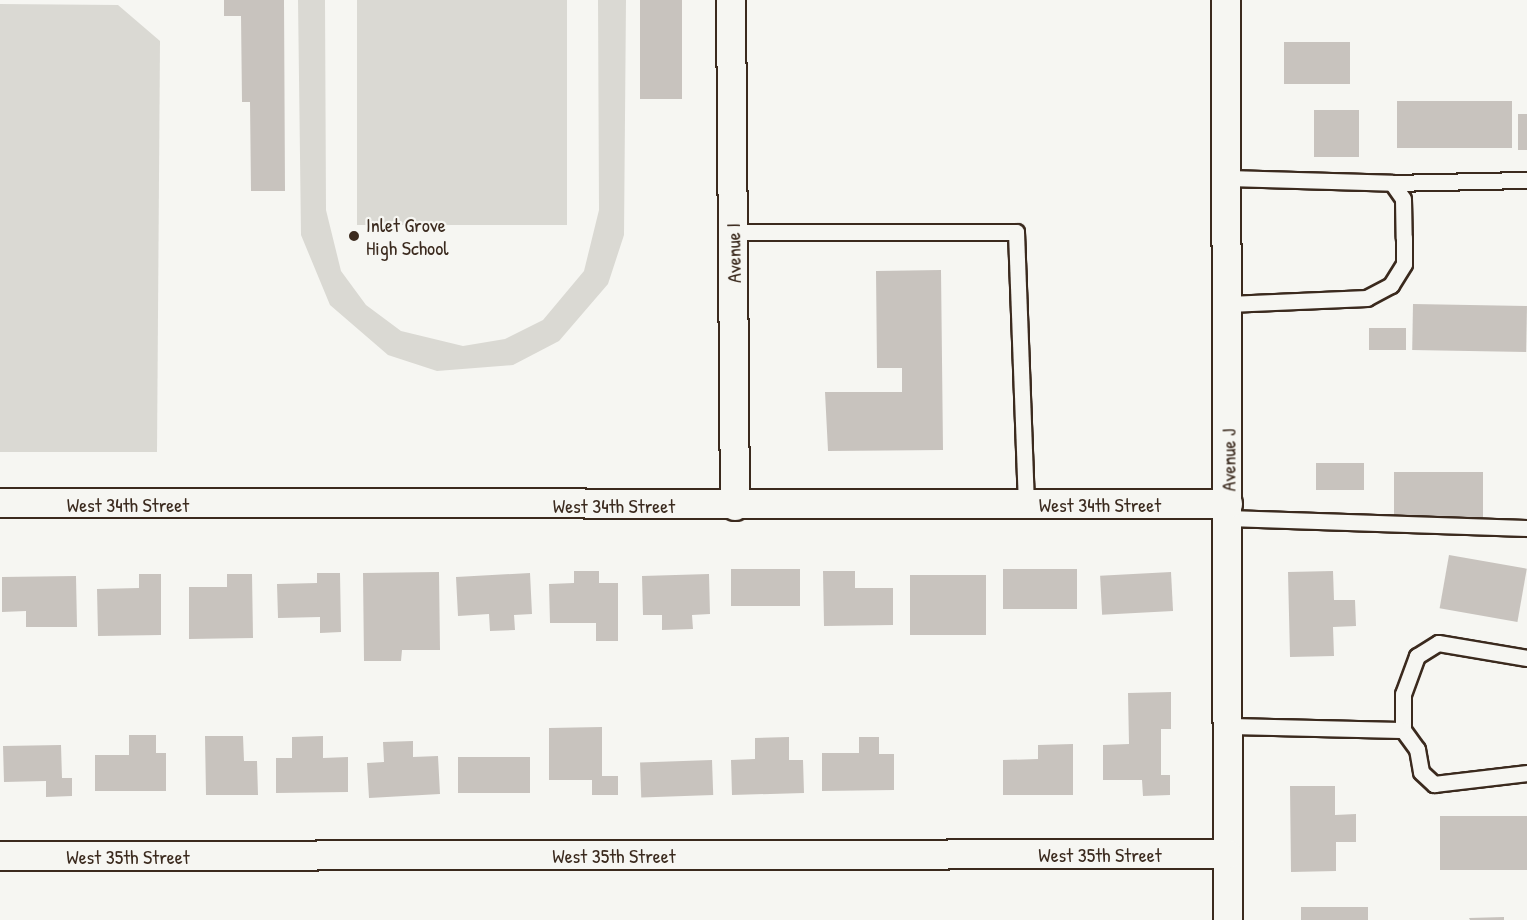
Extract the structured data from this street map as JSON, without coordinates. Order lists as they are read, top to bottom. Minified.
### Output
{"streets":{"street":["Avenue I","Avenue J","West 34th Street","West 35th Street"]},"crossings":[["Avenue I","West 34th Street"],["Avenue J","West 34th Street"],["Avenue J","West 35th Street"]],"places":["Inlet Grove High School"]}
